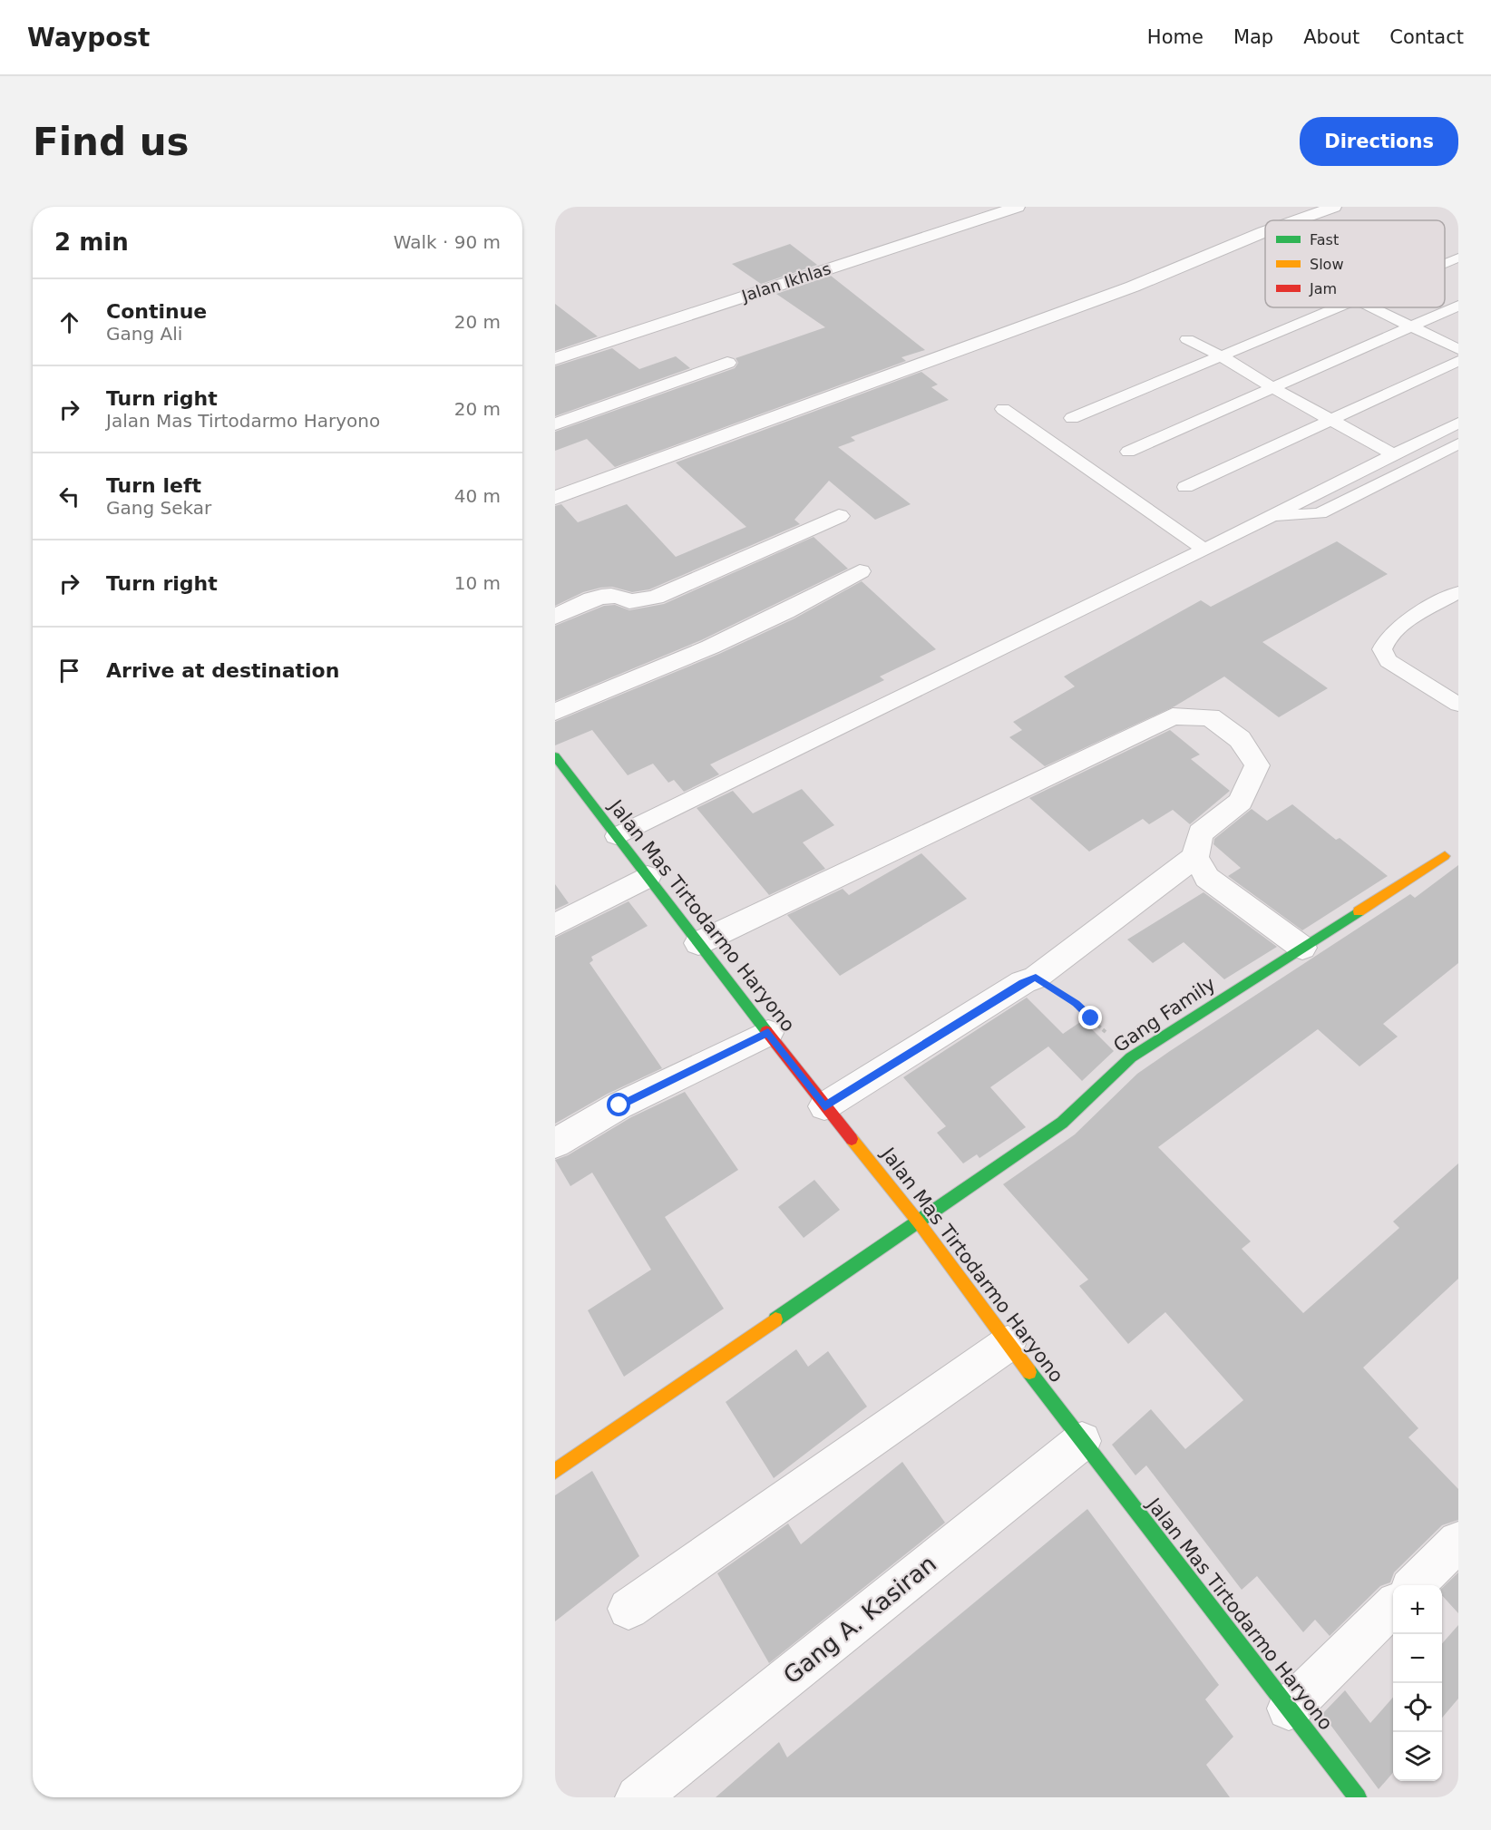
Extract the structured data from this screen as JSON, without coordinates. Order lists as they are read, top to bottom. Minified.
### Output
{"streets":{"street":["Jalan Ikhlas","Jalan Mas Tirtodarmo Haryono","Gang Family","Gang A. Kasiran"]},"crossings":[["Jalan Mas Tirtodarmo Haryono","Gang Family"],["Jalan Mas Tirtodarmo Haryono","Gang A. Kasiran"]],"legend":["Fast","Slow","Jam"],"page":{"header":"Waypost","nav":["Home","Map","About","Contact"],"buttons":"Directions","title":"Find us","heading":["2 min","Walk · 90 m"],"list":[["Continue","Gang Ali","20 m"],["Turn right","Jalan Mas Tirtodarmo Haryono","20 m"],["Turn left","Gang Sekar","40 m"],["Turn right","10 m"],"Arrive at destination"],"map_buttons":["+","−"]}}
